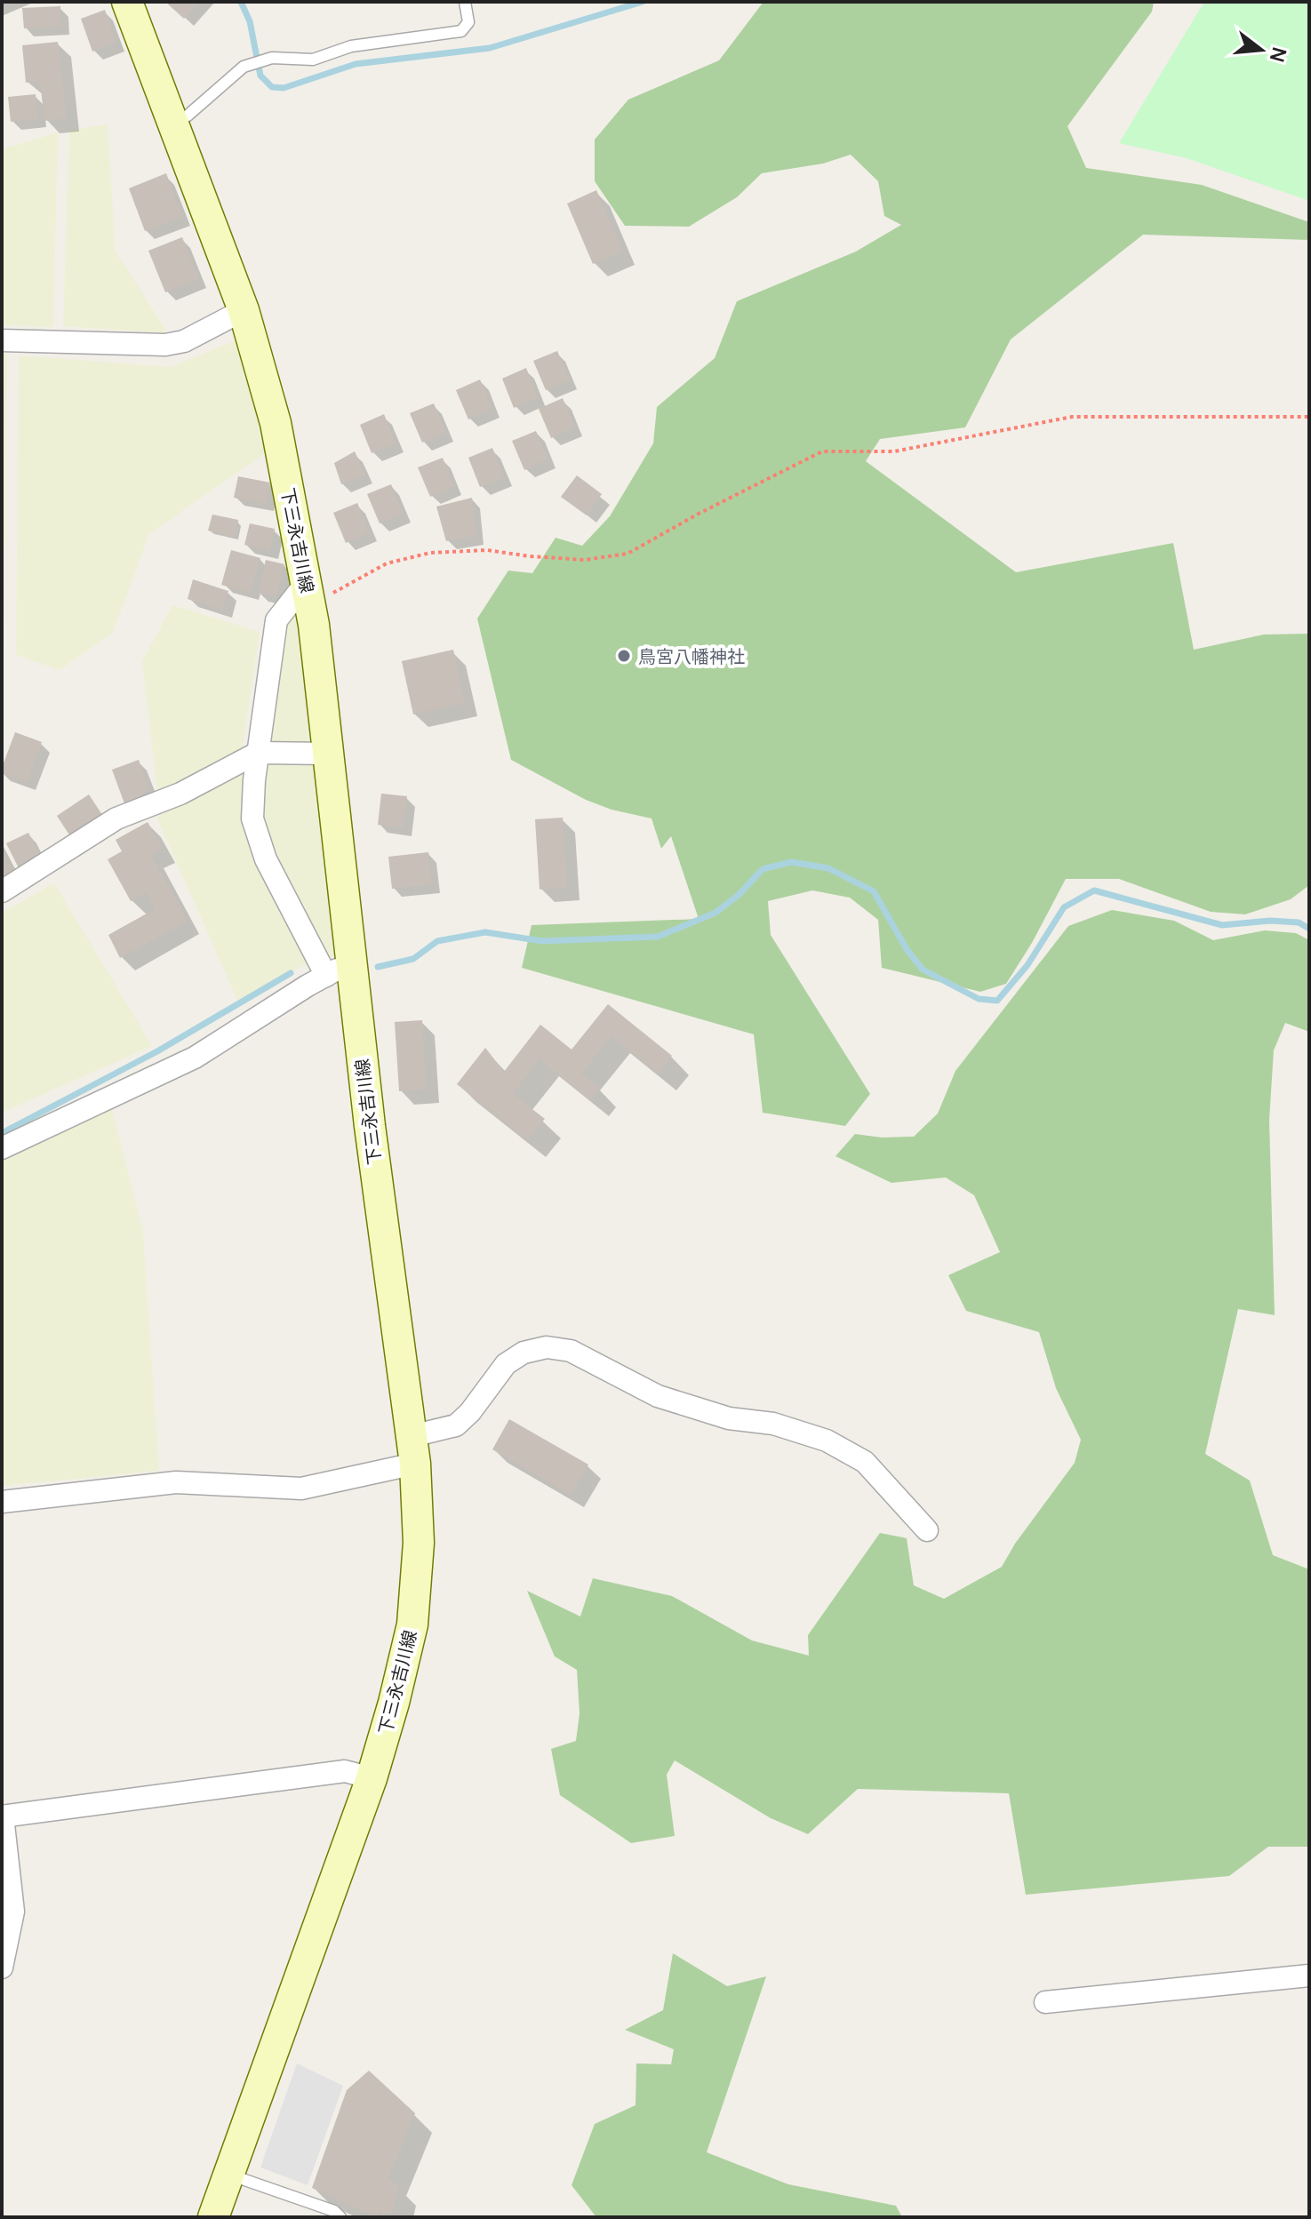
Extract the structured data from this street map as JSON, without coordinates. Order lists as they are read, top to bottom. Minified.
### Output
{"streets":{"main road":["下三永吉川線"]},"places":["鳥宮八幡神社"],"north":"right"}
